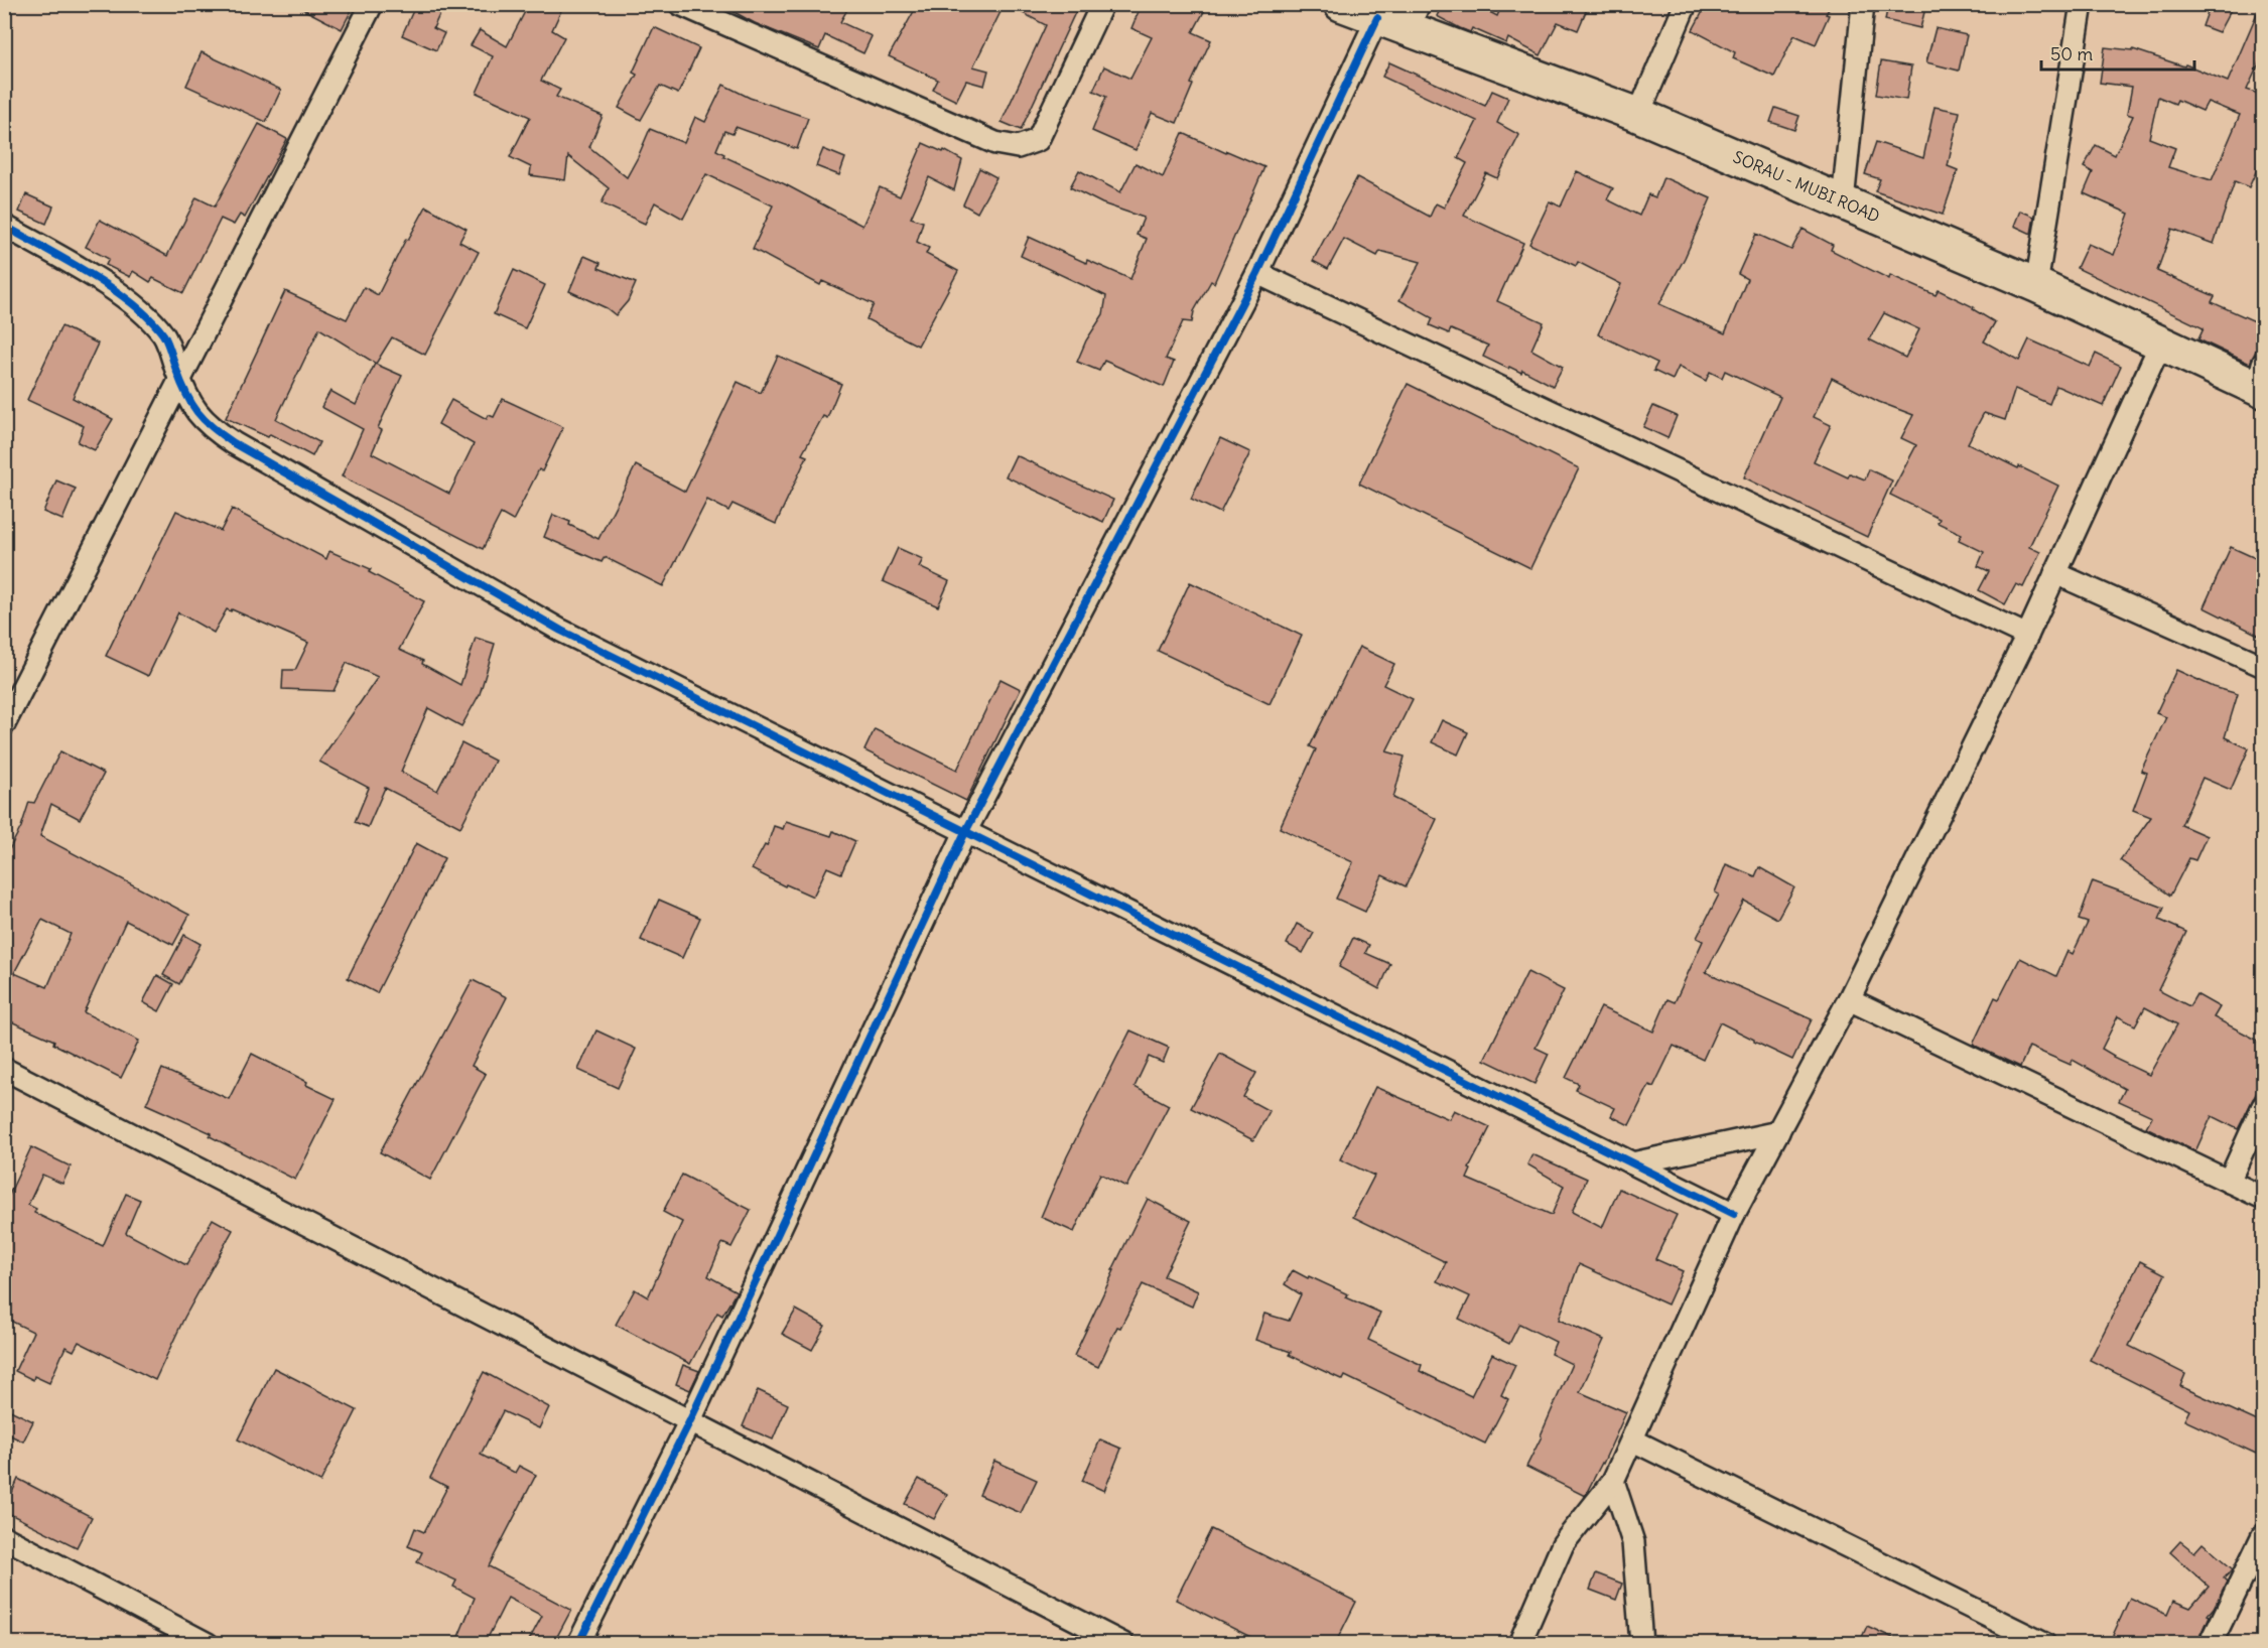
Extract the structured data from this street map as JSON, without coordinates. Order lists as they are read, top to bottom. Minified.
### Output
{"streets":{"main road":["SORAU - MUBI ROAD"]},"scale_bar":"50 m"}
